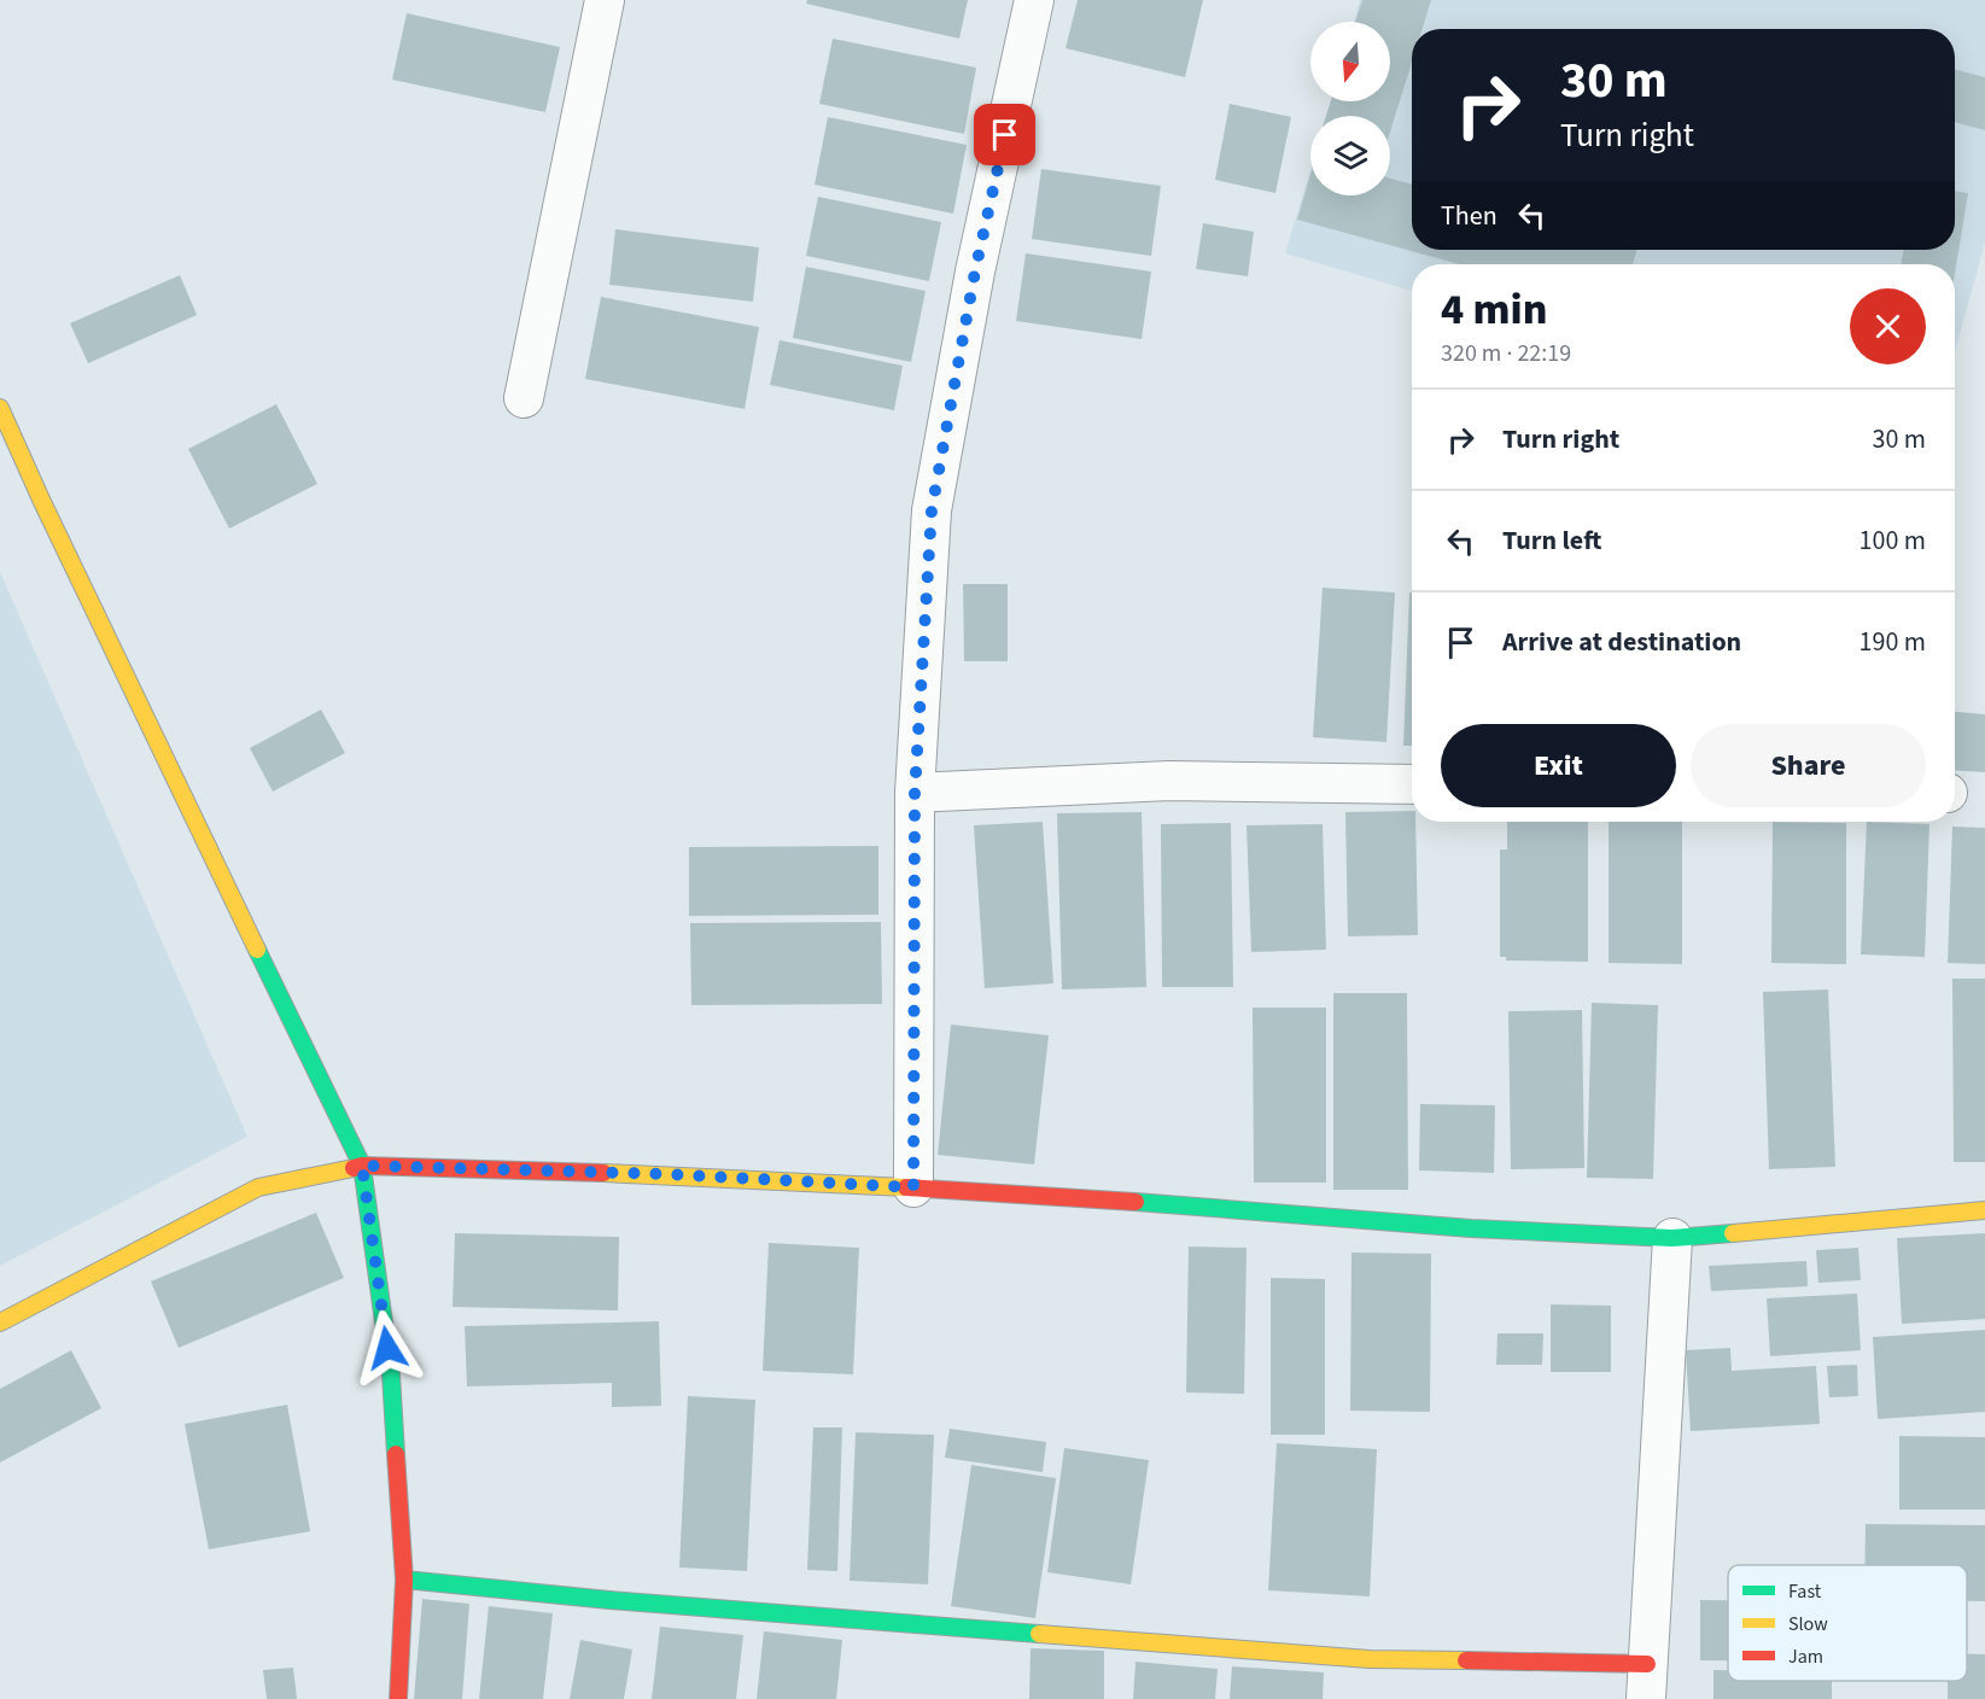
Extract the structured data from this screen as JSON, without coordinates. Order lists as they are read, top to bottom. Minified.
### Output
{"legend":["Fast","Slow","Jam"],"north":"bottom","page":{"turn":["30 m","Turn right"],"then":"Then","heading":["4 min","320 m · 22:19"],"list":[{"name":"Turn right","value":"30 m"},{"name":"Turn left","value":"100 m"},{"name":"Arrive at destination","value":"190 m"}],"buttons":["Exit","Share"]}}
